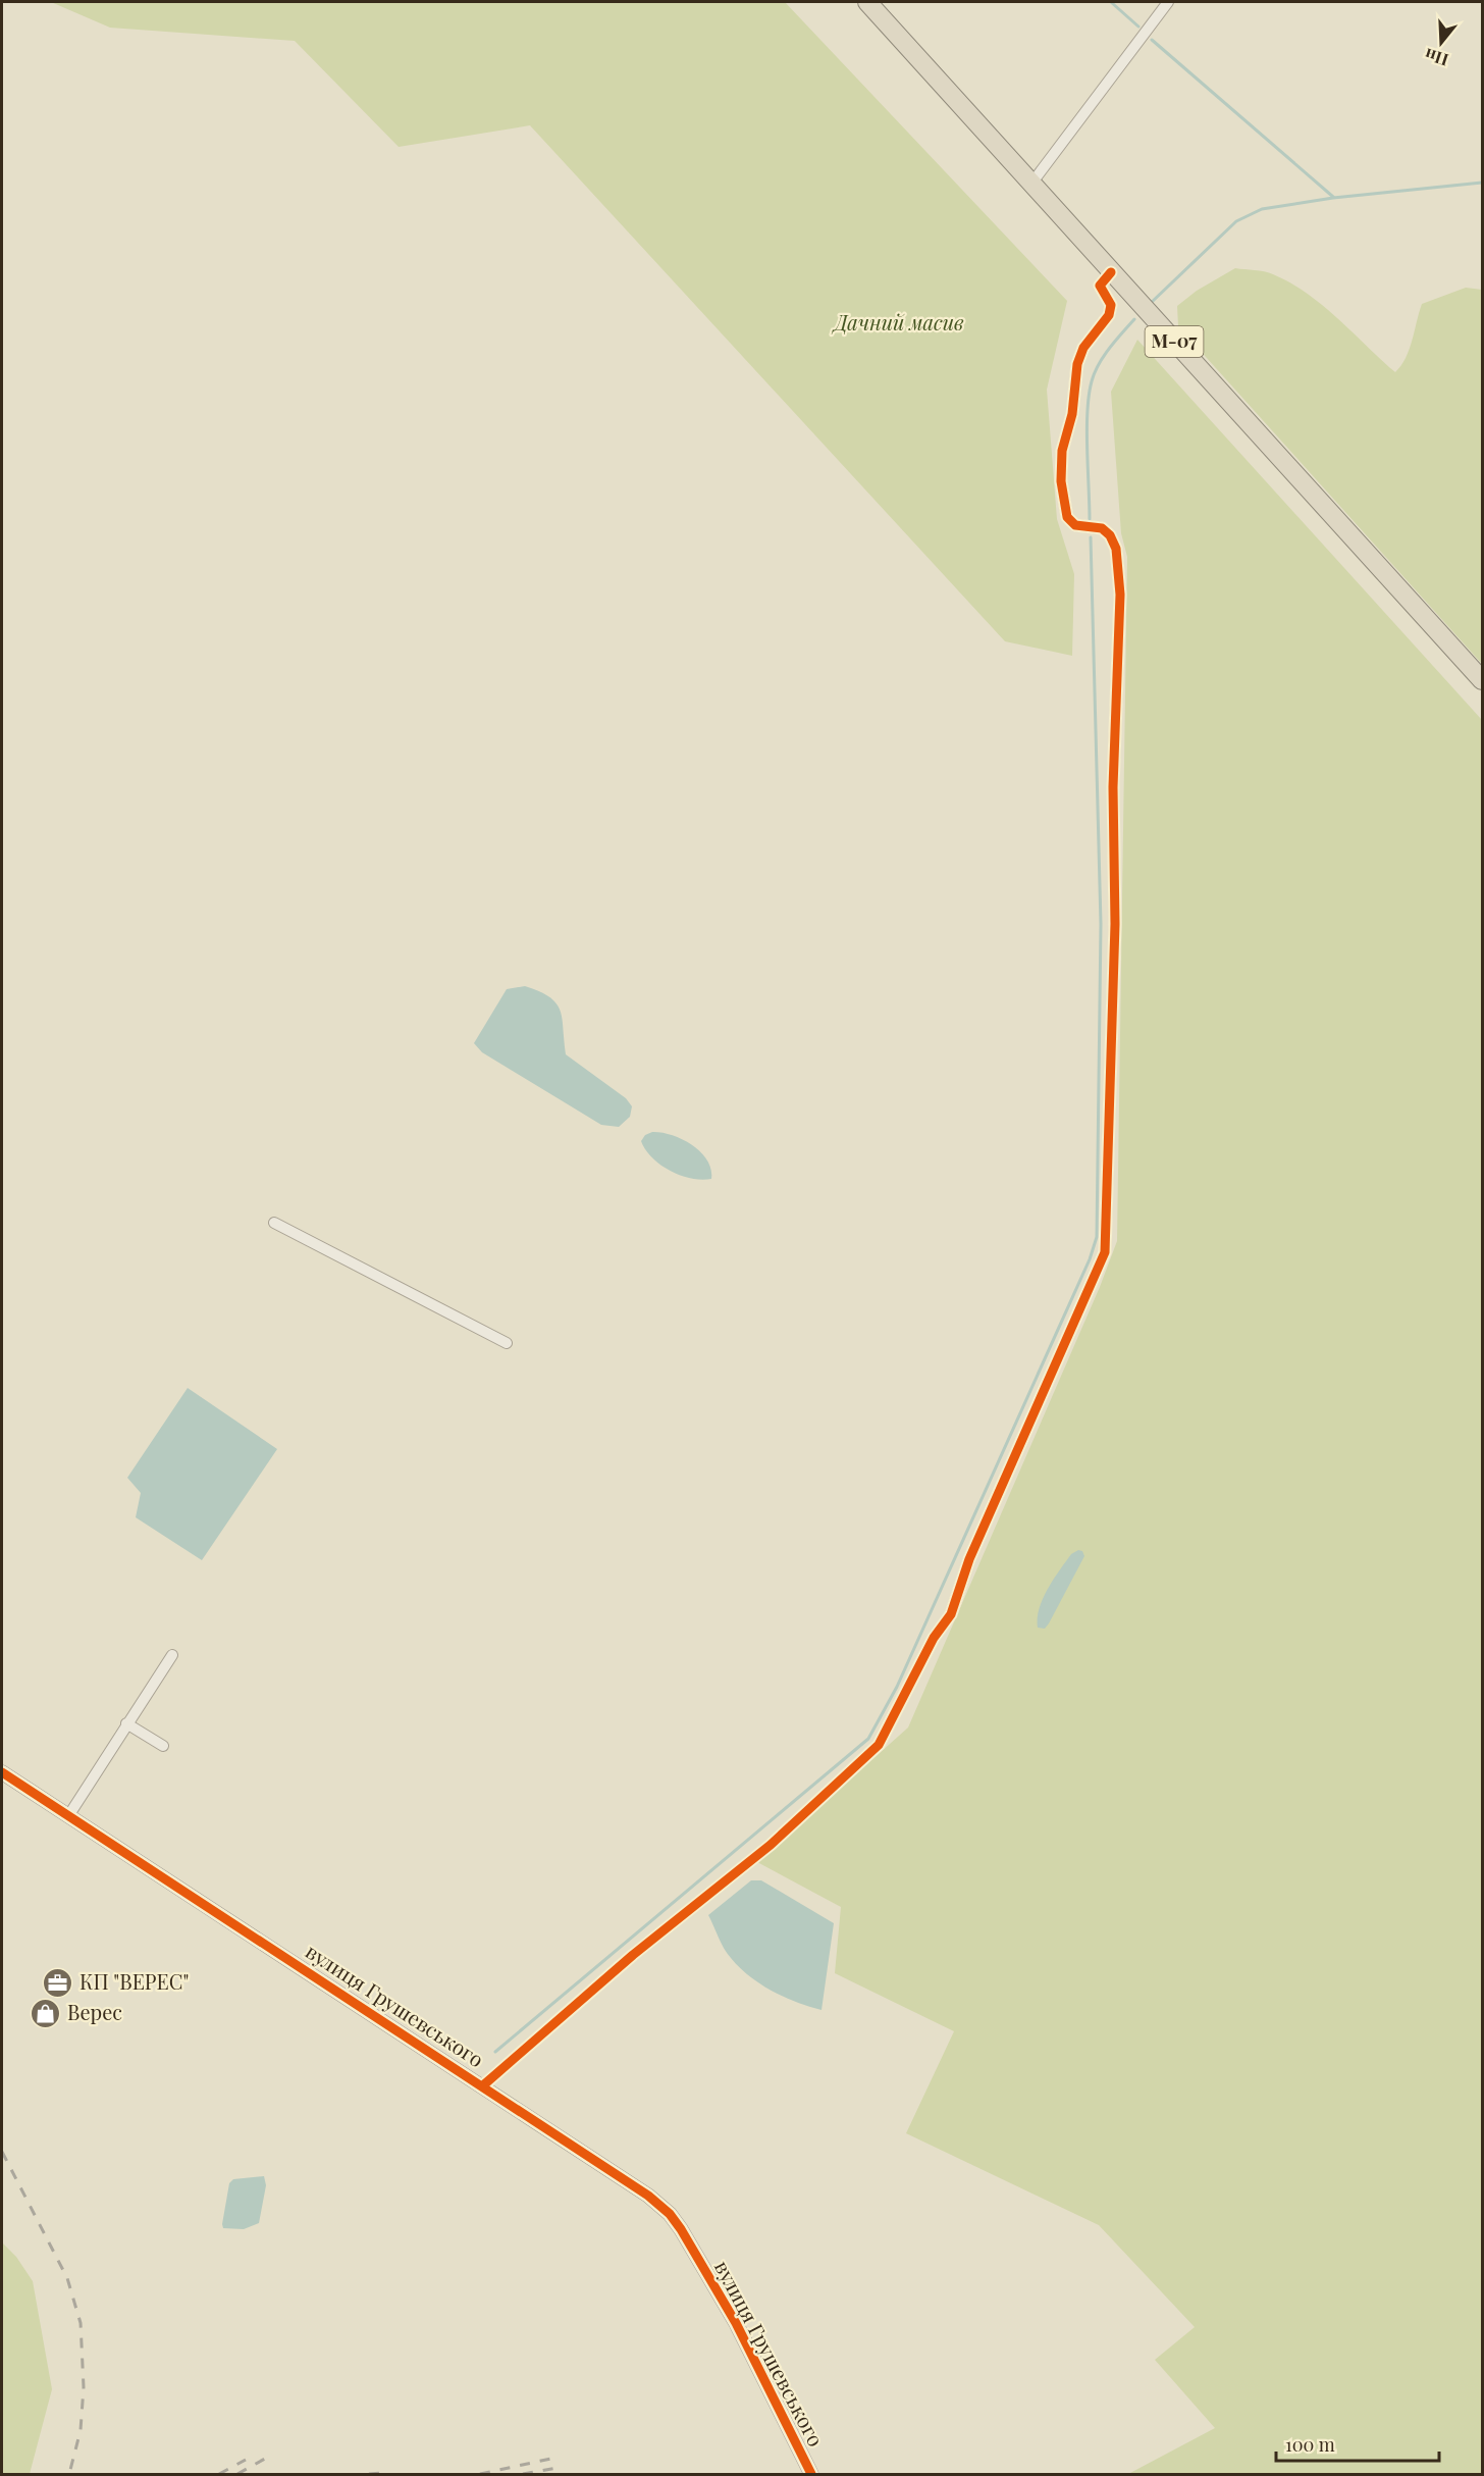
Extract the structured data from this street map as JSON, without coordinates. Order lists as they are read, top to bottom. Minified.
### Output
{"streets":{"highway":["М-07"],"street":["вулиця Грушевського"]},"parks":["Дачний масив"],"places":{"office":["КП \"ВЕРЕС\""],"shop":["Верес"]},"scale_bar":"100 m","north":"bottom"}
